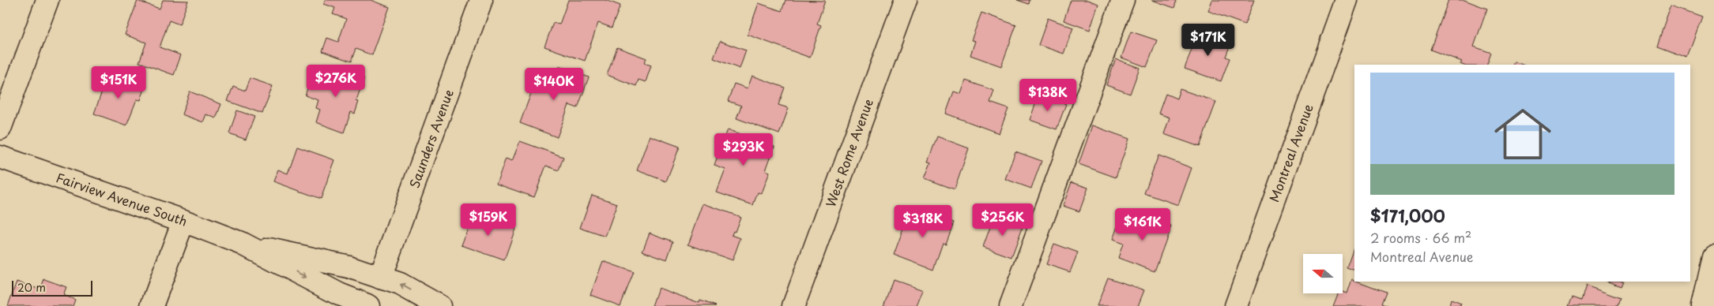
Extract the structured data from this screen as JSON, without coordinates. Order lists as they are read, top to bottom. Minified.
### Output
{"streets":{"street":["Saunders Avenue","West Rome Avenue","Montreal Avenue","Fairview Avenue South"]},"crossings":[["Saunders Avenue","Fairview Avenue South"]],"scale_bar":"20 m","north":"left","page":{"price":["$171K","$276K","$151K","$140K","$138K","$293K","$159K","$256K","$318K","$161K"],"list":[{"name":"$171,000","note":"2 rooms · 66 m² · Montreal Avenue"}],"scale":"20 m"}}
